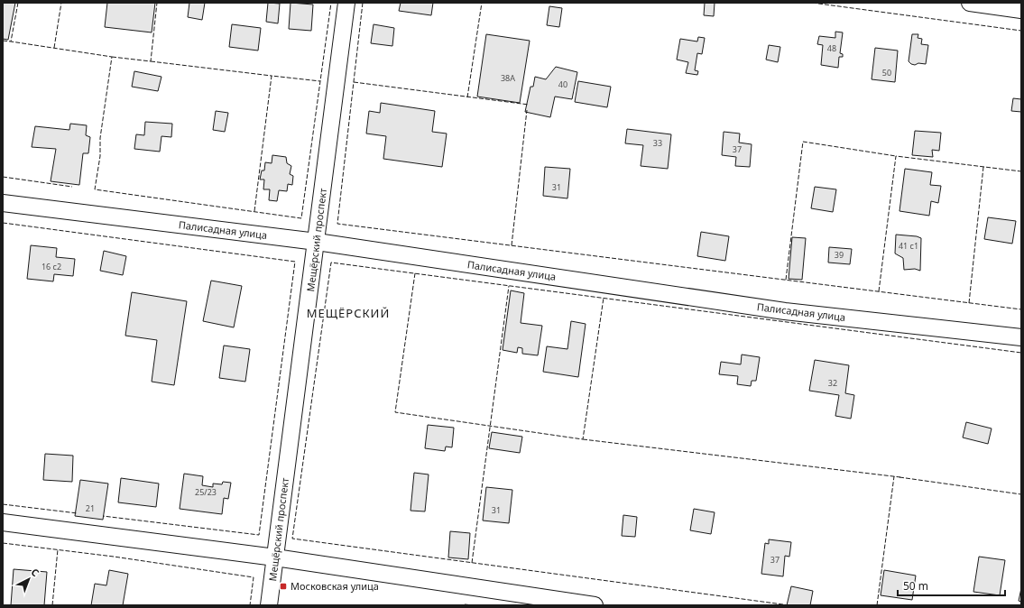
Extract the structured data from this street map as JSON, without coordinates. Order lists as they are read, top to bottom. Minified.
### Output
{"streets":{"street":["Палисадная улица","Мещёрский проспект"]},"crossings":[["Палисадная улица","Мещёрский проспект"]],"districts":["МЕЩЁРСКИЙ"],"places":{"transit":["Московская улица"]},"house_numbers":["48","50","38А","40","33","37","31","41 с1","39","16 с2","32","25/23","21","31","37"],"scale_bar":"50 m","north":"top right"}
